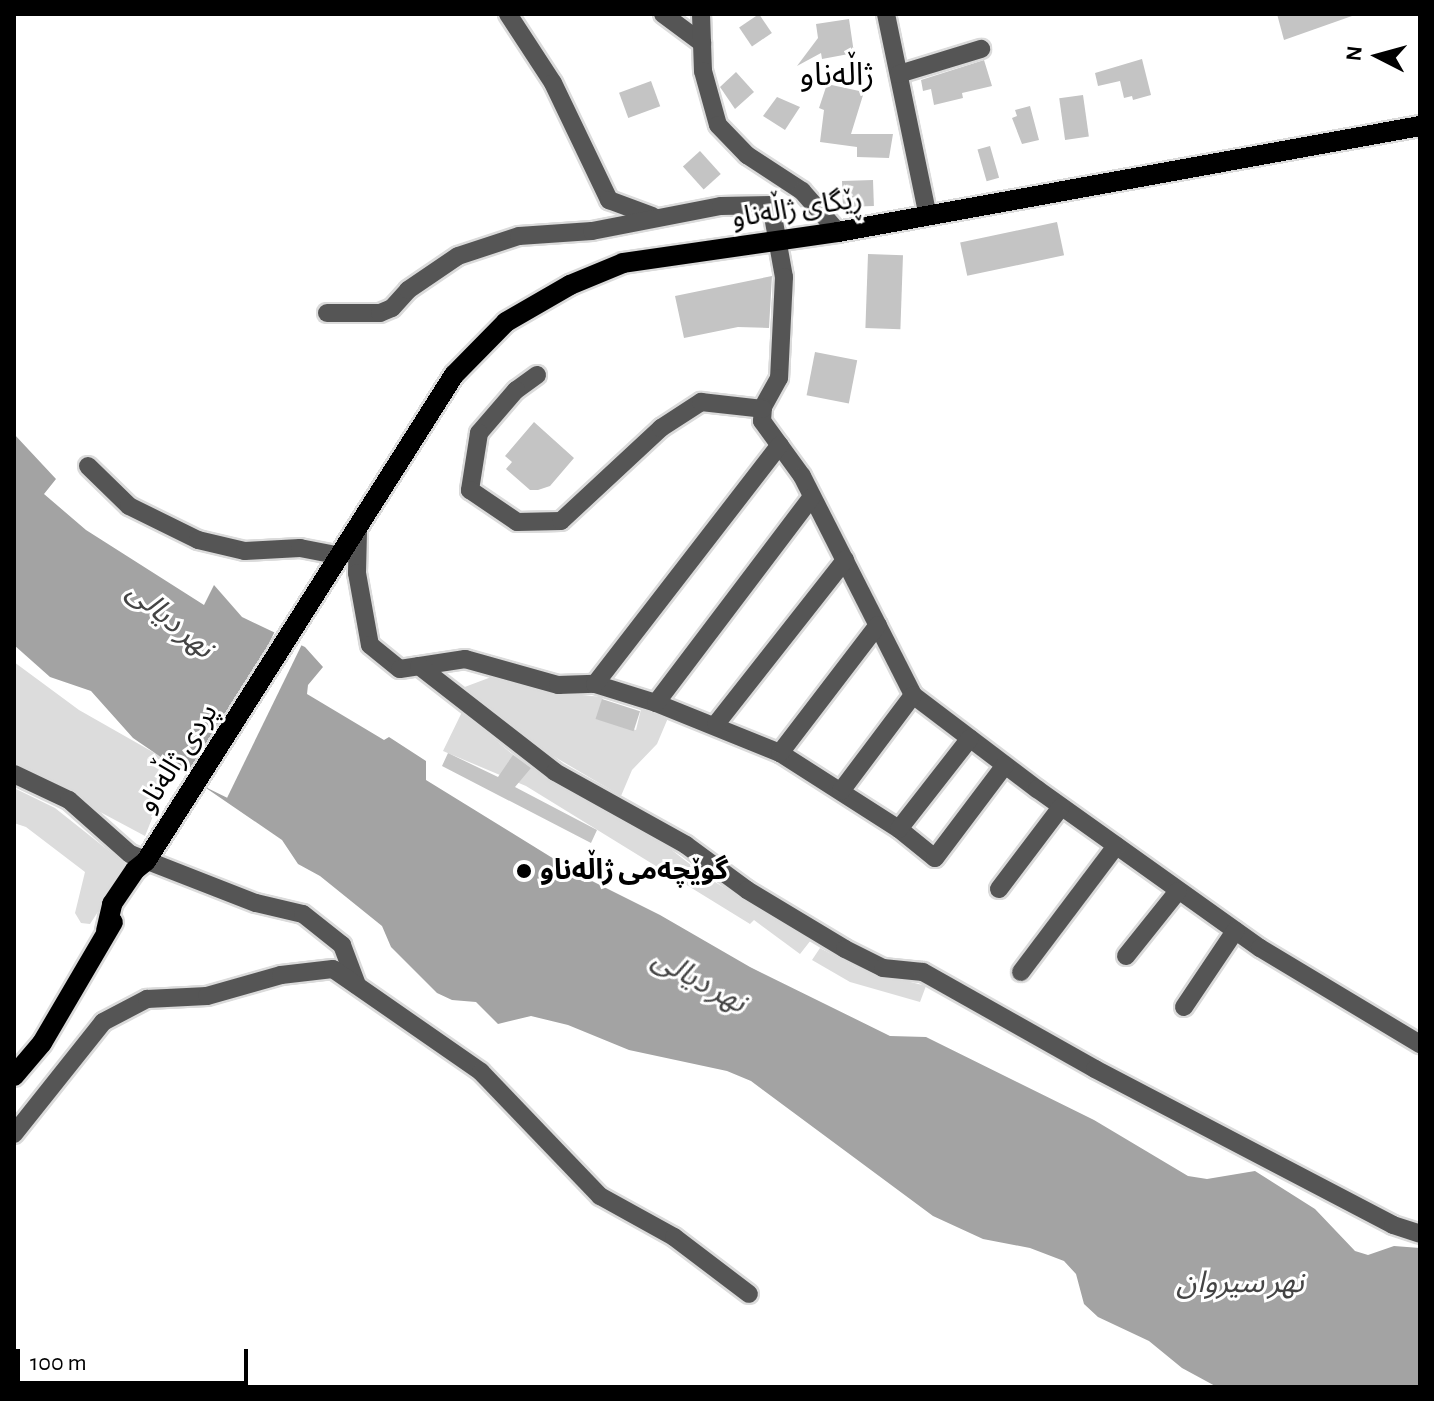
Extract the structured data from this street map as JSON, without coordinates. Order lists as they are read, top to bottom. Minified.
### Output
{"streets":{"main road":["ڕێگای ژاڵەناو","پردی ژاڵەناو"]},"crossings":[["ڕێگای ژاڵەناو","پردی ژاڵەناو"]],"districts":["ژاڵەناو"],"water":["نهر ديالى","نهر سیروان"],"places":["گوێچەمی ژاڵەناو"],"scale_bar":"100 m","north":"left"}
